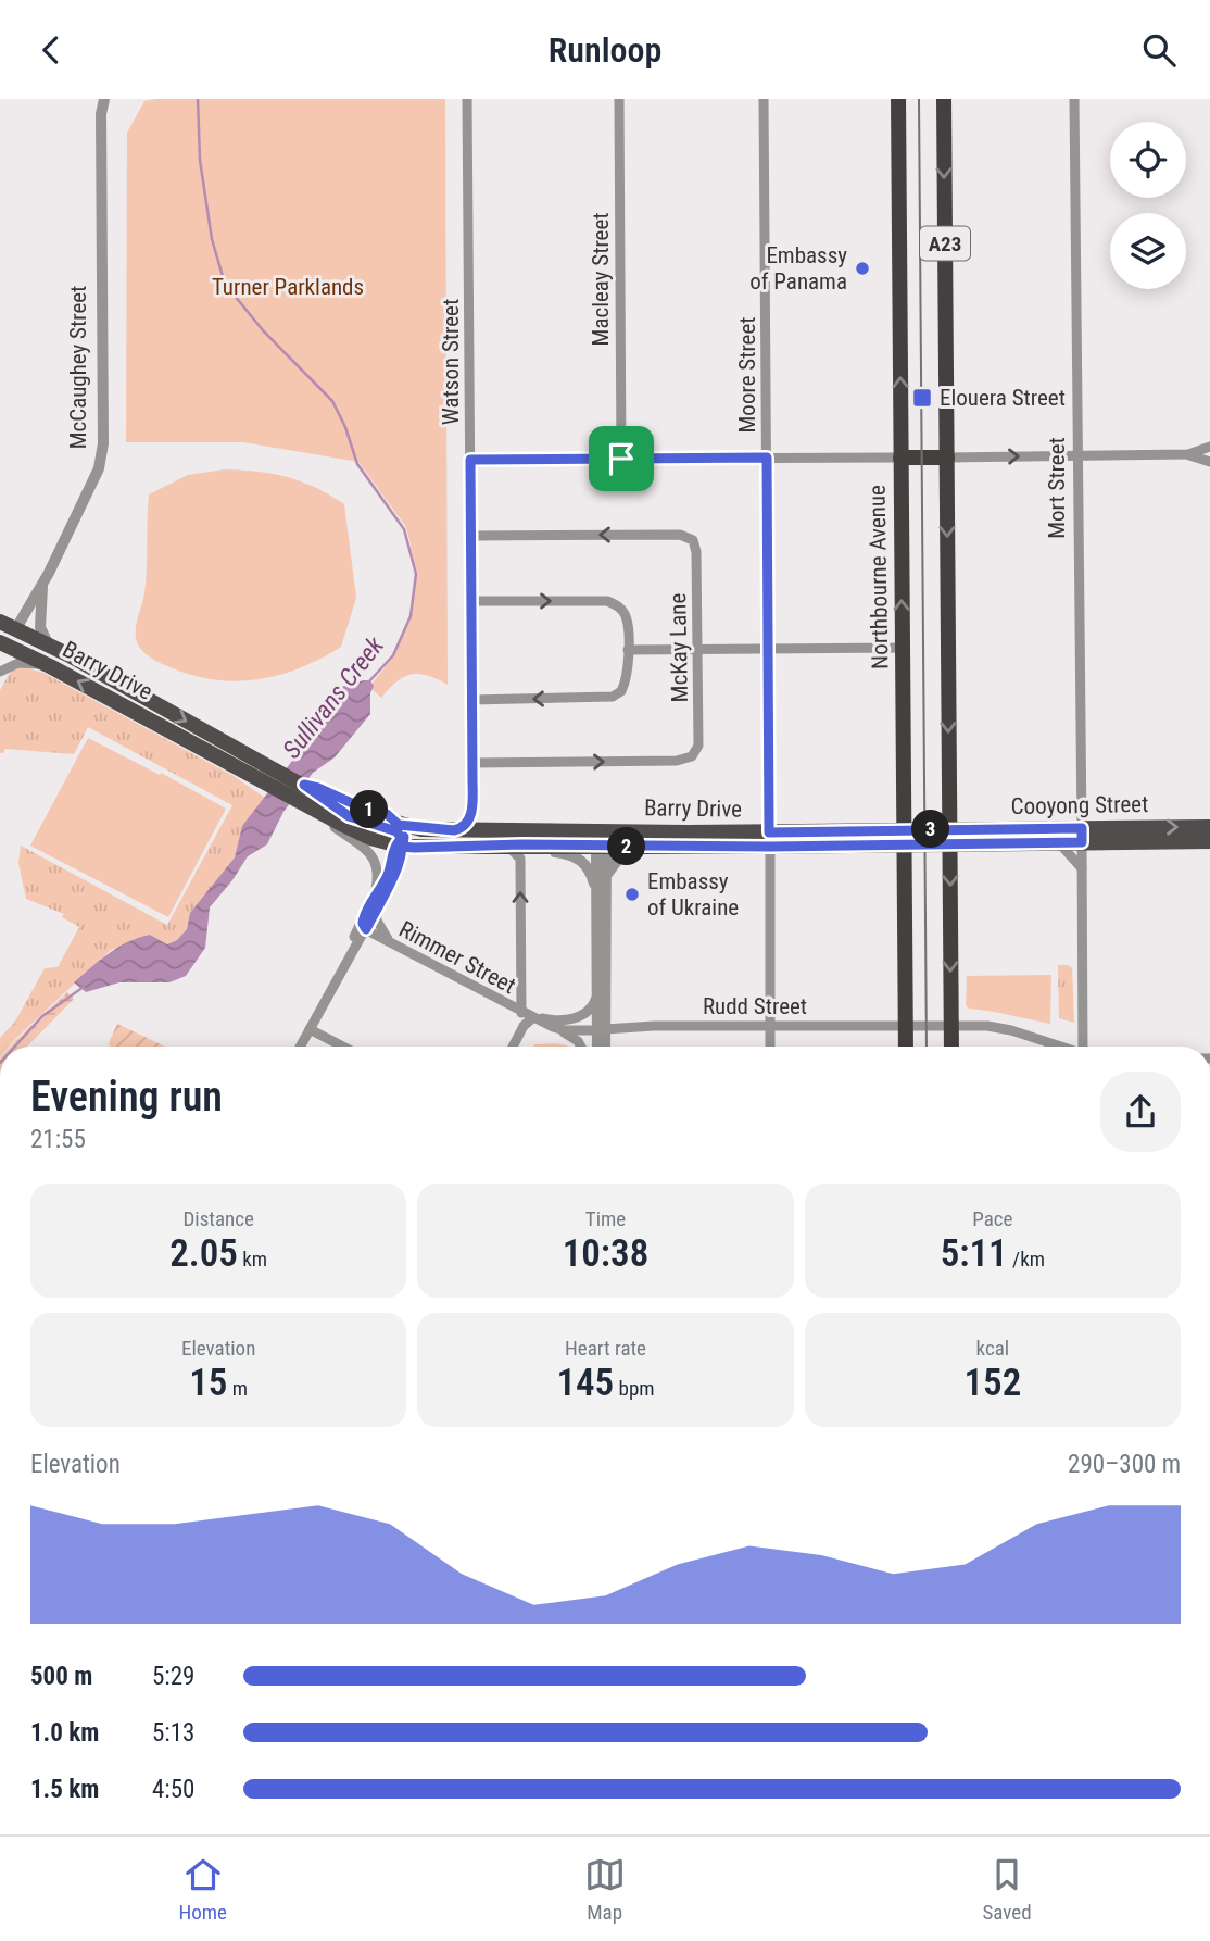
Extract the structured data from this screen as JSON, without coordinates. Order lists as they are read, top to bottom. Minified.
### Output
{"streets":{"highway":["A23","Northbourne Avenue"],"main road":["McCaughey Street","Barry Drive","Cooyong Street"],"street":["Macleay Street","Watson Street","Moore Street","Mort Street","McKay Lane","Rimmer Street","Rudd Street"]},"crossings":[["A23","Barry Drive"],["A23","Cooyong Street"],["A23","Rudd Street"],["Watson Street","McKay Lane"],["McCaughey Street","Barry Drive"],["Moore Street","Barry Drive"],["Moore Street","Rudd Street"],["Mort Street","Cooyong Street"],["Northbourne Avenue","Barry Drive"],["Northbourne Avenue","Rudd Street"],["Barry Drive","Cooyong Street"],["Rimmer Street","Rudd Street"]],"water":["Sullivans Creek"],"parks":["Turner Parklands"],"places":{"other":["Embassy of Panama","Embassy of Ukraine"],"transit":["Elouera Street"]},"page":{"header":"Runloop","pins":["1","3","2"],"heading":["Evening run","21:55"],"stats":[["Distance","2.05 km"],["Time","10:38"],["Pace","5:11 /km"],["Elevation","15 m"],["Heart rate","145 bpm"],["kcal","152"]],"chart":["Elevation","290–300 m"],"list":[{"name":"500 m","note":"5:29"},{"name":"1.0 km","note":"5:13"},{"name":"1.5 km","note":"4:50"}],"tabs":["Home","Map","Saved"]}}
